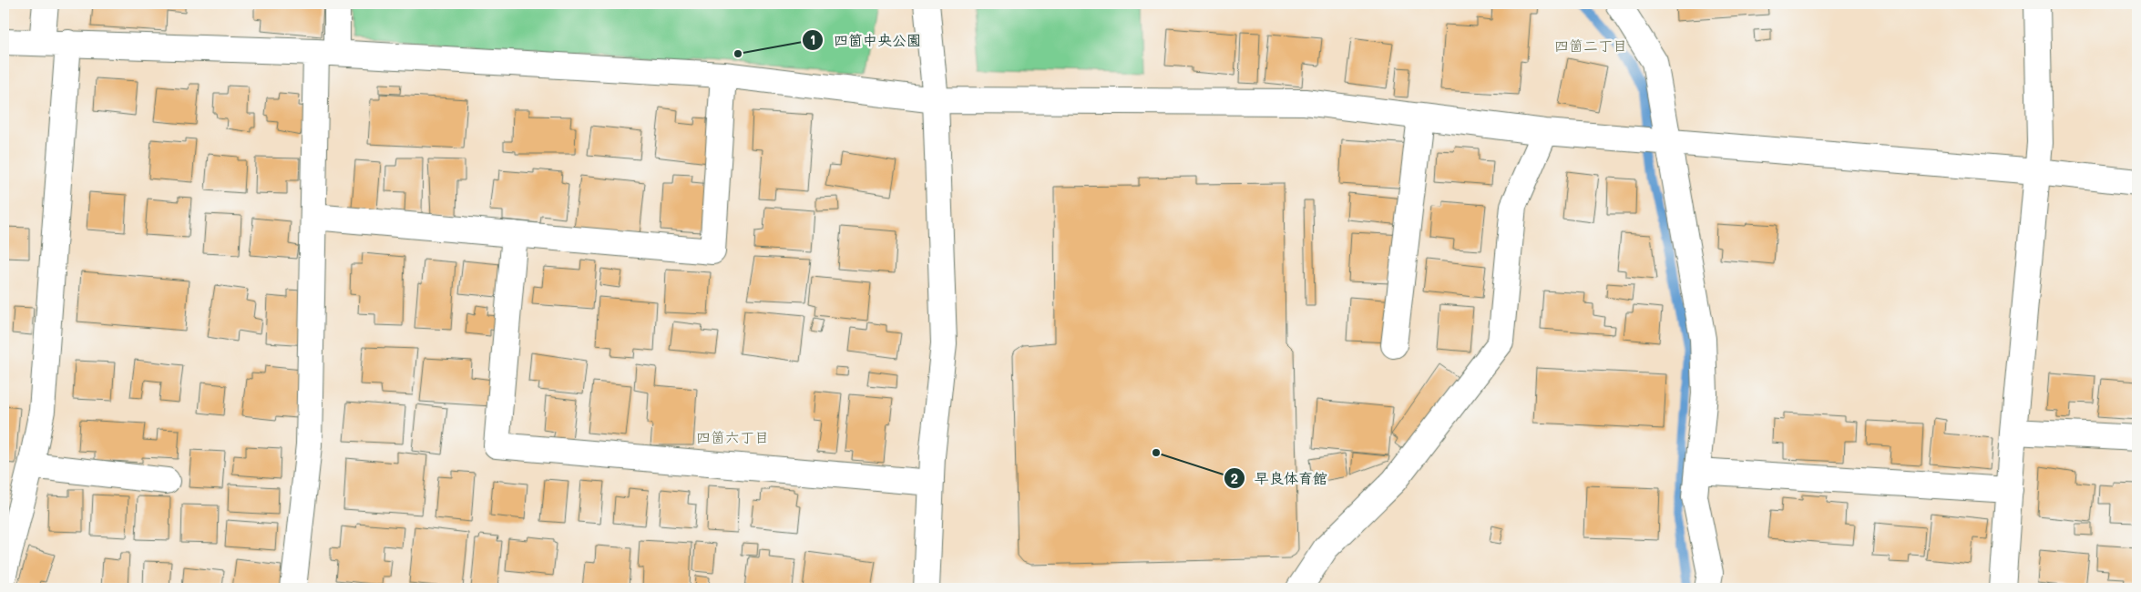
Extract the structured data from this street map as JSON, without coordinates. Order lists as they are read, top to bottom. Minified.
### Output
{"districts":["四箇二丁目","四箇六丁目"],"places":["四箇中央公園","早良体育館"]}
